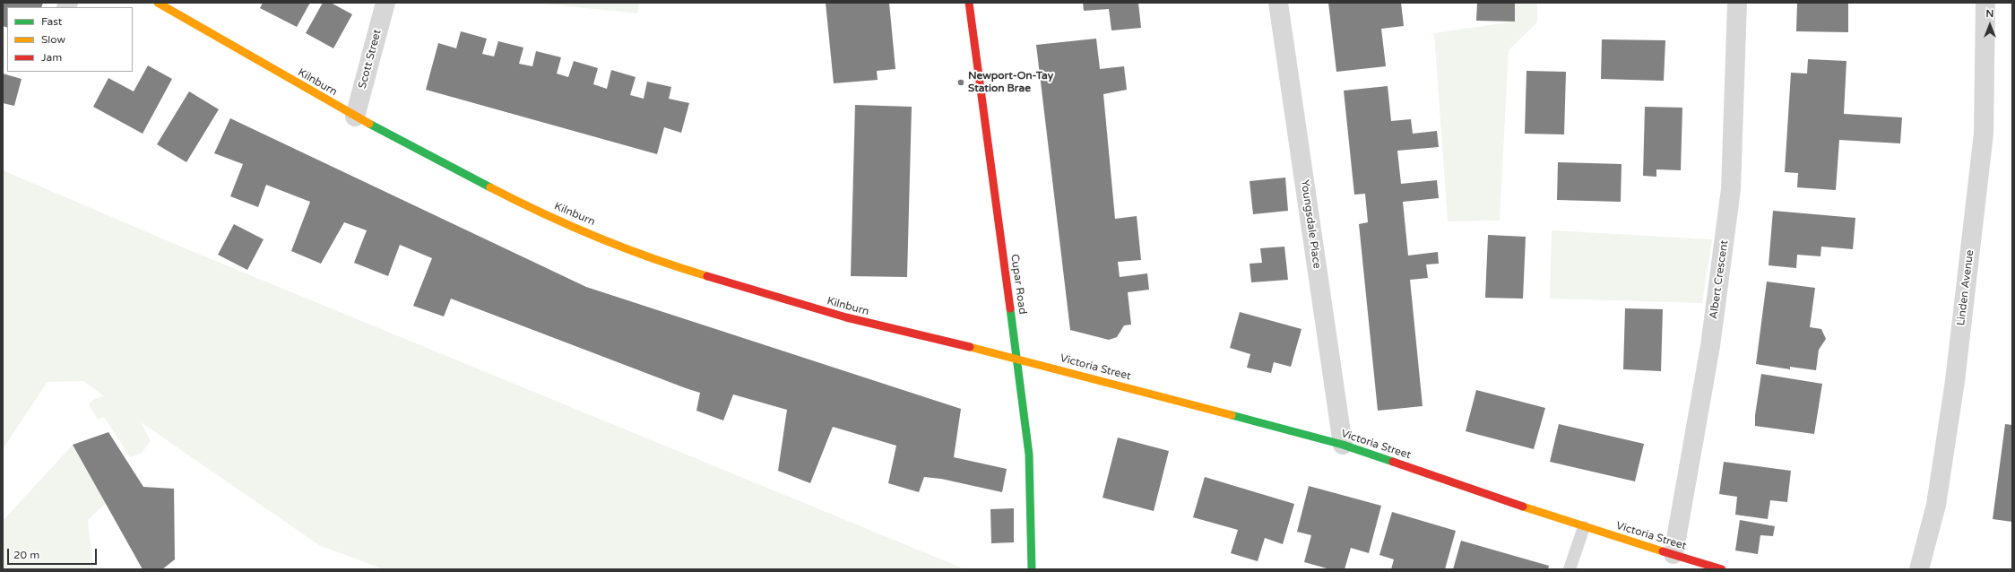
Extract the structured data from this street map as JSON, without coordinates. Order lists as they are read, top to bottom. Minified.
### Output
{"streets":{"street":["Scott Street","Kilnburn","Youngsdale Place","Albert Crescent","Cupar Road","Linden Avenue","Victoria Street"]},"crossings":[["Scott Street","Kilnburn"],["Kilnburn","Cupar Road"],["Kilnburn","Victoria Street"],["Youngsdale Place","Victoria Street"],["Albert Crescent","Victoria Street"],["Cupar Road","Victoria Street"]],"places":["Newport-On-Tay Station Brae"],"legend":["Fast","Slow","Jam"],"scale_bar":"20 m","north":"top"}
